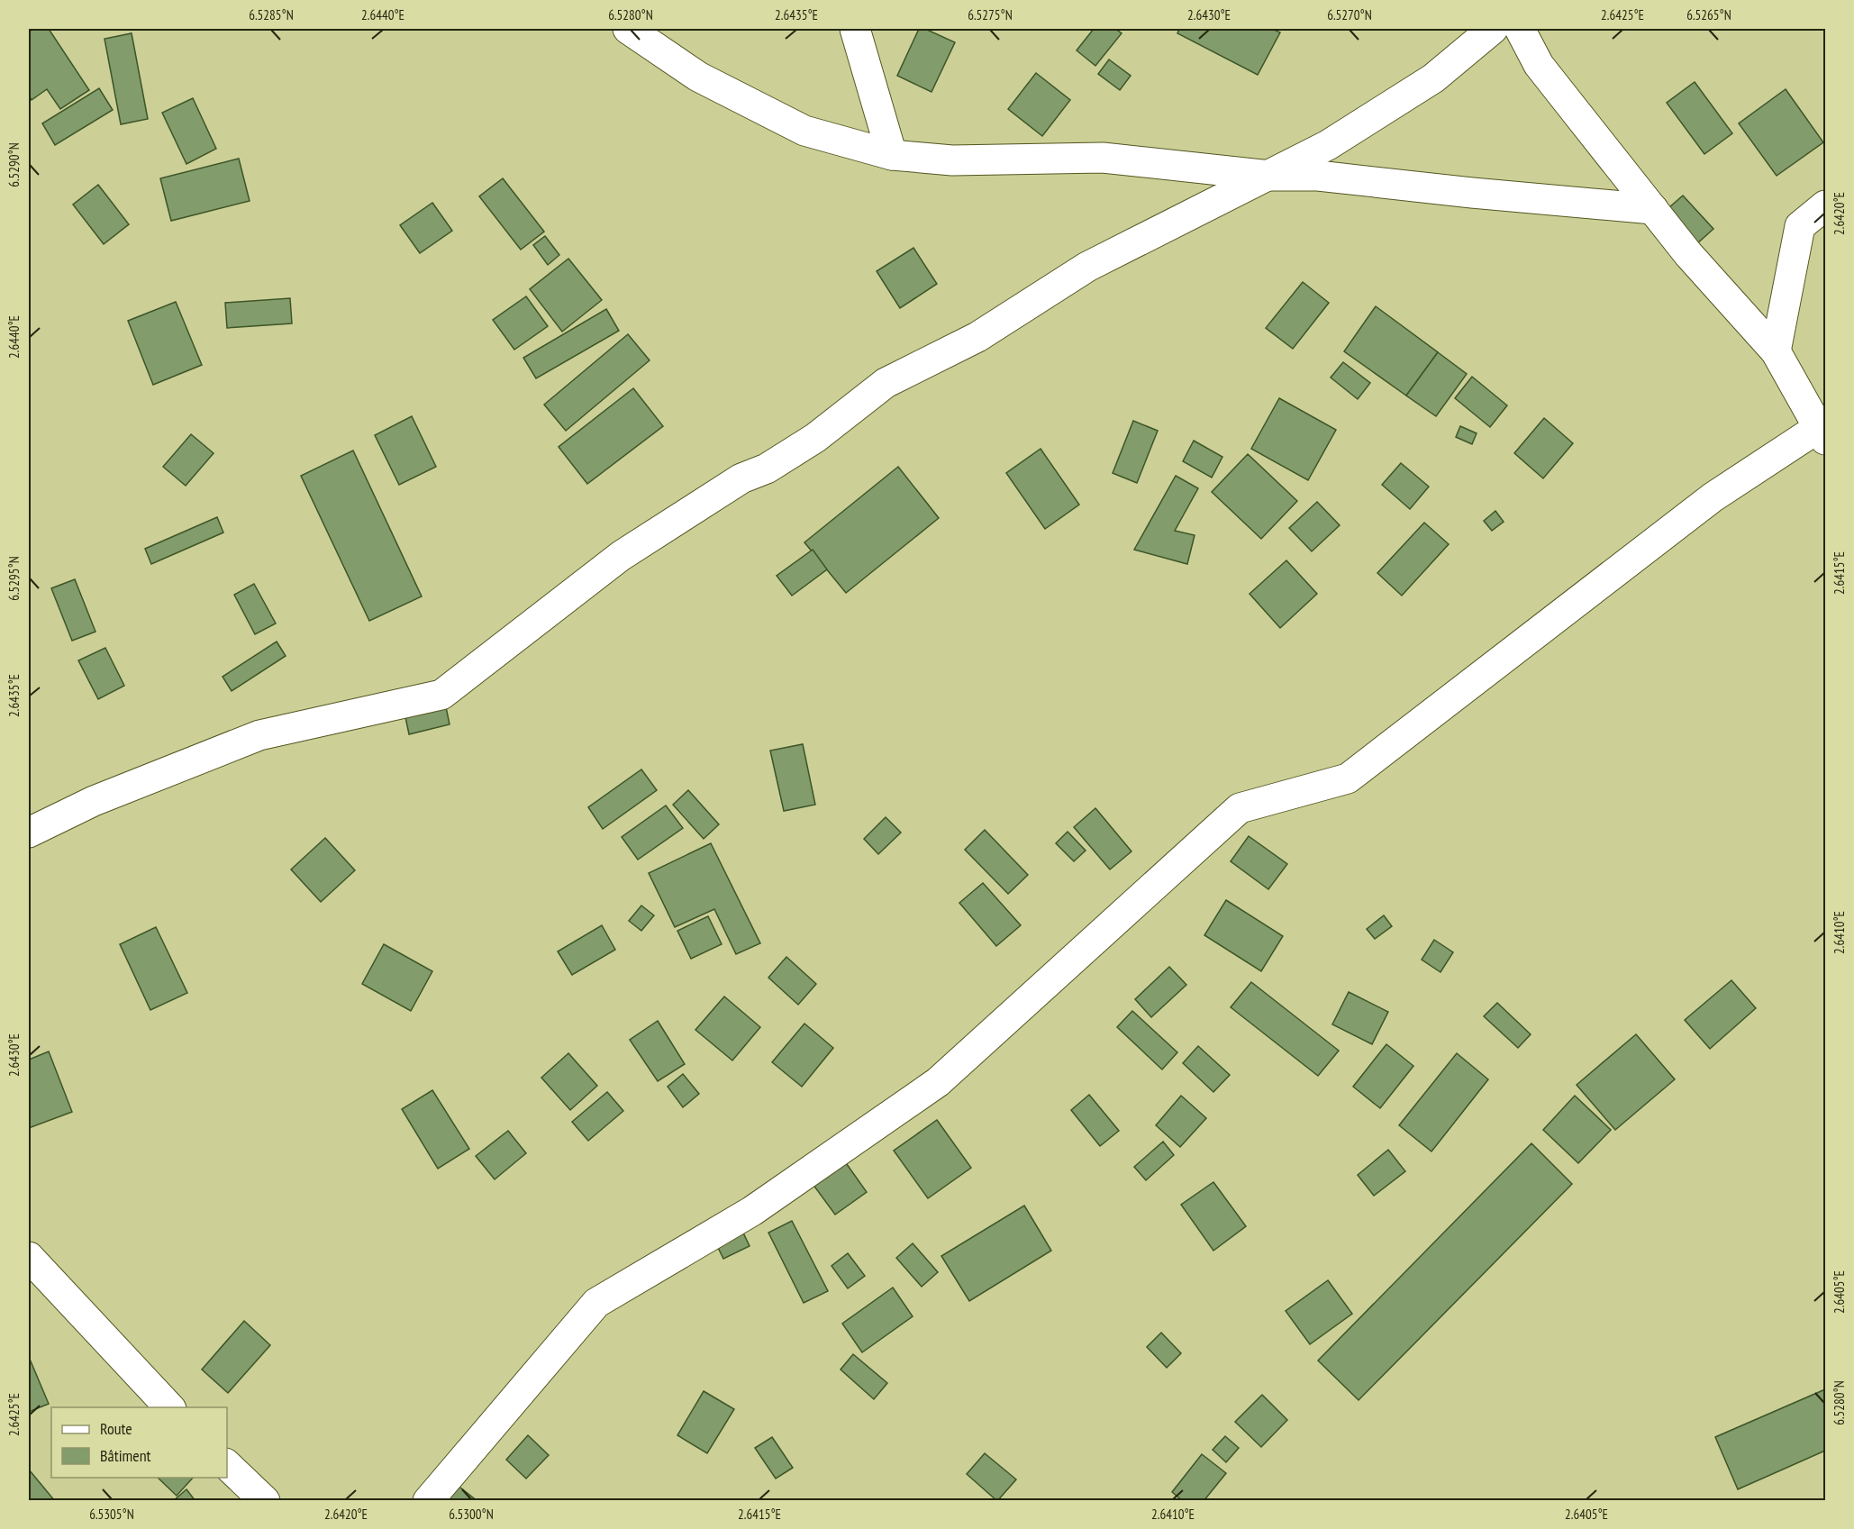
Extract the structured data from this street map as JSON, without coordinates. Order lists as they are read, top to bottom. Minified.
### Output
{"legend":["Route","Bâtiment"],"coordinates":["6.5285°N","2.6440°E","6.5280°N","2.6435°E","6.5275°N","2.6430°E","6.5270°N","2.6425°E","6.5265°N","6.5290°N","2.6420°E","2.6415°E","6.5295°N","2.6410°E","2.6405°E","6.5305°N","6.5300°N"]}
